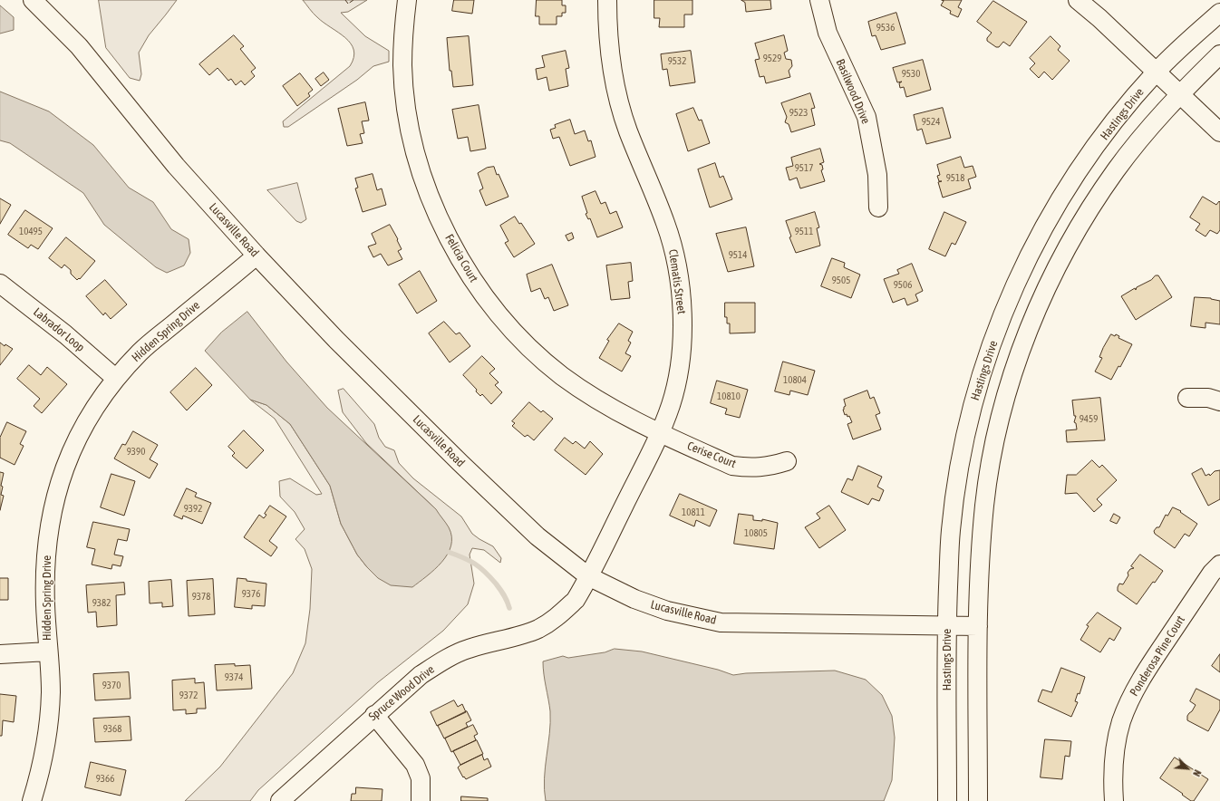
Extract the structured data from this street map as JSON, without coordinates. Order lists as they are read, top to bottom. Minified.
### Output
{"streets":{"street":["Basilwood Drive","Hastings Drive","Lucasville Road","Felicia Court","Clematis Street","Labrador Loop","Hidden Spring Drive","Cerise Court","Ponderosa Pine Court","Spruce Wood Drive"]},"crossings":[["Hastings Drive","Lucasville Road"],["Lucasville Road","Clematis Street"],["Lucasville Road","Hidden Spring Drive"],["Lucasville Road","Spruce Wood Drive"],["Felicia Court","Clematis Street"],["Felicia Court","Cerise Court"],["Clematis Street","Cerise Court"],["Clematis Street","Spruce Wood Drive"],["Labrador Loop","Hidden Spring Drive"]],"house_numbers":["9536","9529","9532","9530","9523","9524","9517","9518","10495","9511","9514","9505","9506","10804","10810","9459","9390","9392","10811","10805","9376","9378","9382","9374","9370","9372","9368","9366"],"north":"bottom right"}
